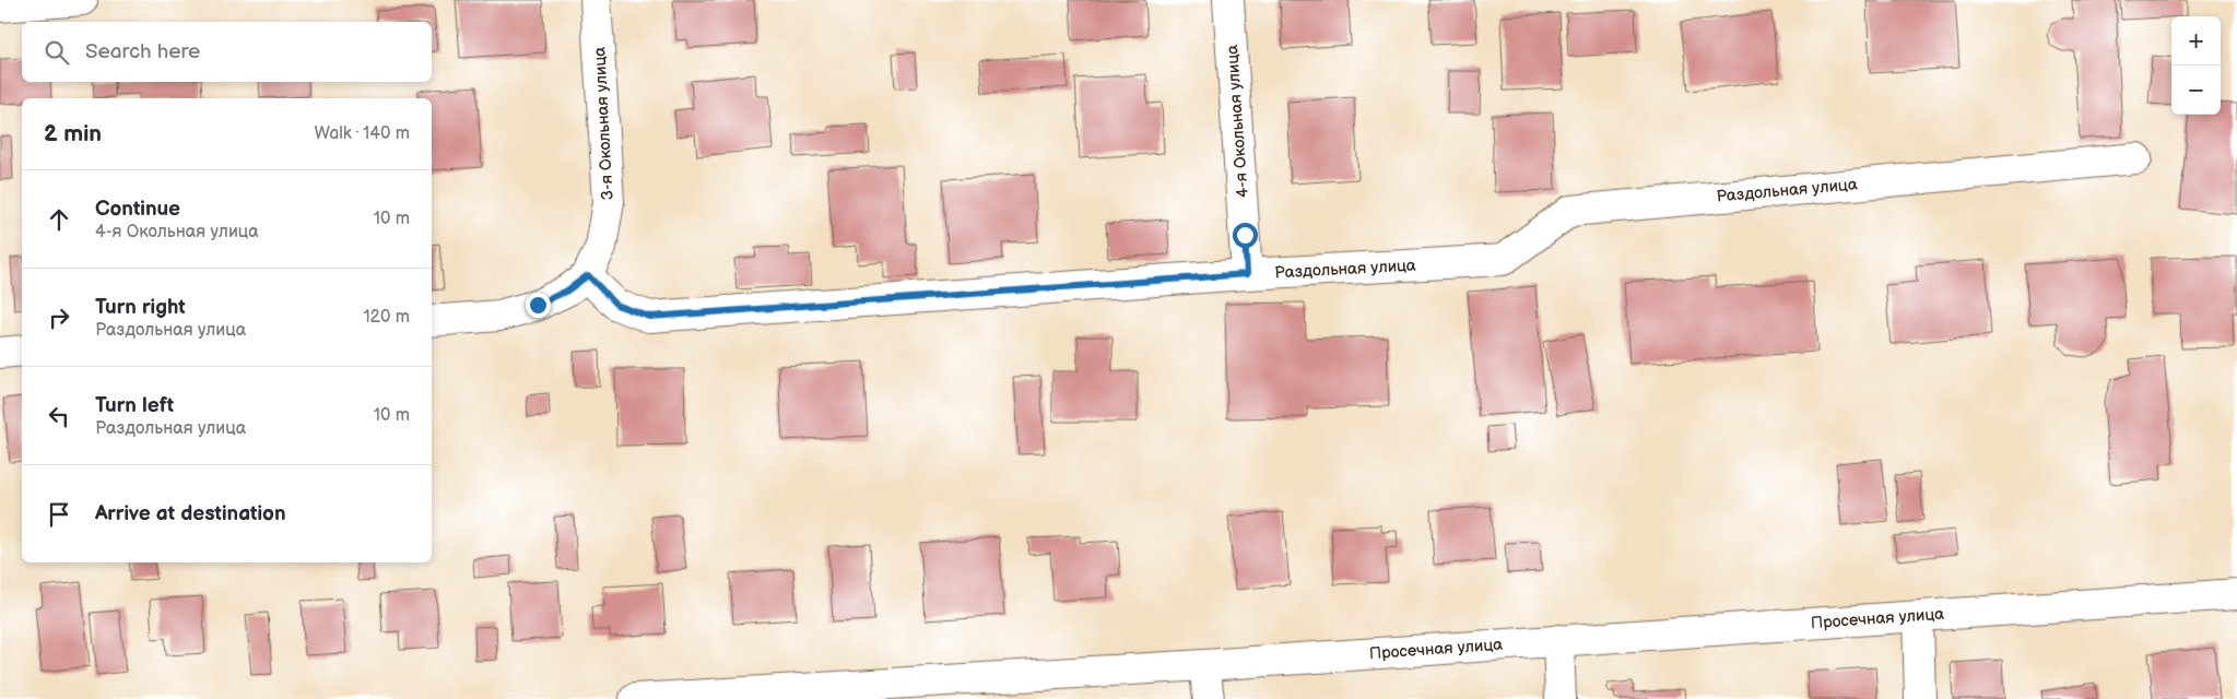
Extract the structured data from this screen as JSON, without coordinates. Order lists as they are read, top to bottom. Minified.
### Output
{"streets":{"street":["4-я Окольная улица","3-я Окольная улица","Раздольная улица","Просечная улица"]},"crossings":[["4-я Окольная улица","Раздольная улица"],["3-я Окольная улица","Раздольная улица"]],"page":{"map_buttons":["+","−"],"search":"Search here","heading":["2 min","Walk · 140 m"],"list":[["Continue","4-я Окольная улица","10 m"],["Turn right","Раздольная улица","120 m"],["Turn left","Раздольная улица","10 m"],"Arrive at destination"]}}
